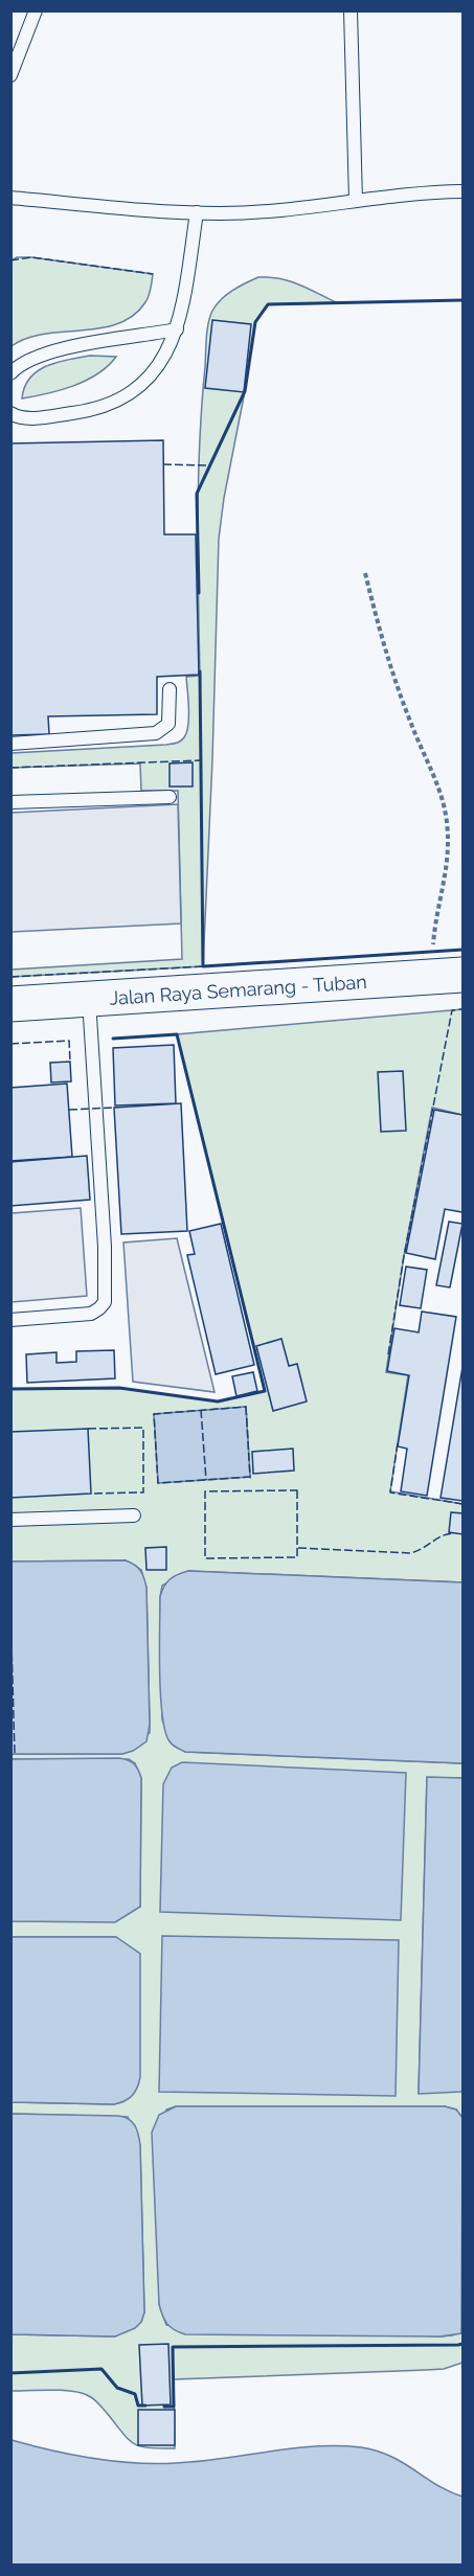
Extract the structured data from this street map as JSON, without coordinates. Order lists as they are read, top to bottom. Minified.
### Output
{"streets":{"highway":["Jalan Raya Semarang - Tuban"]}}
